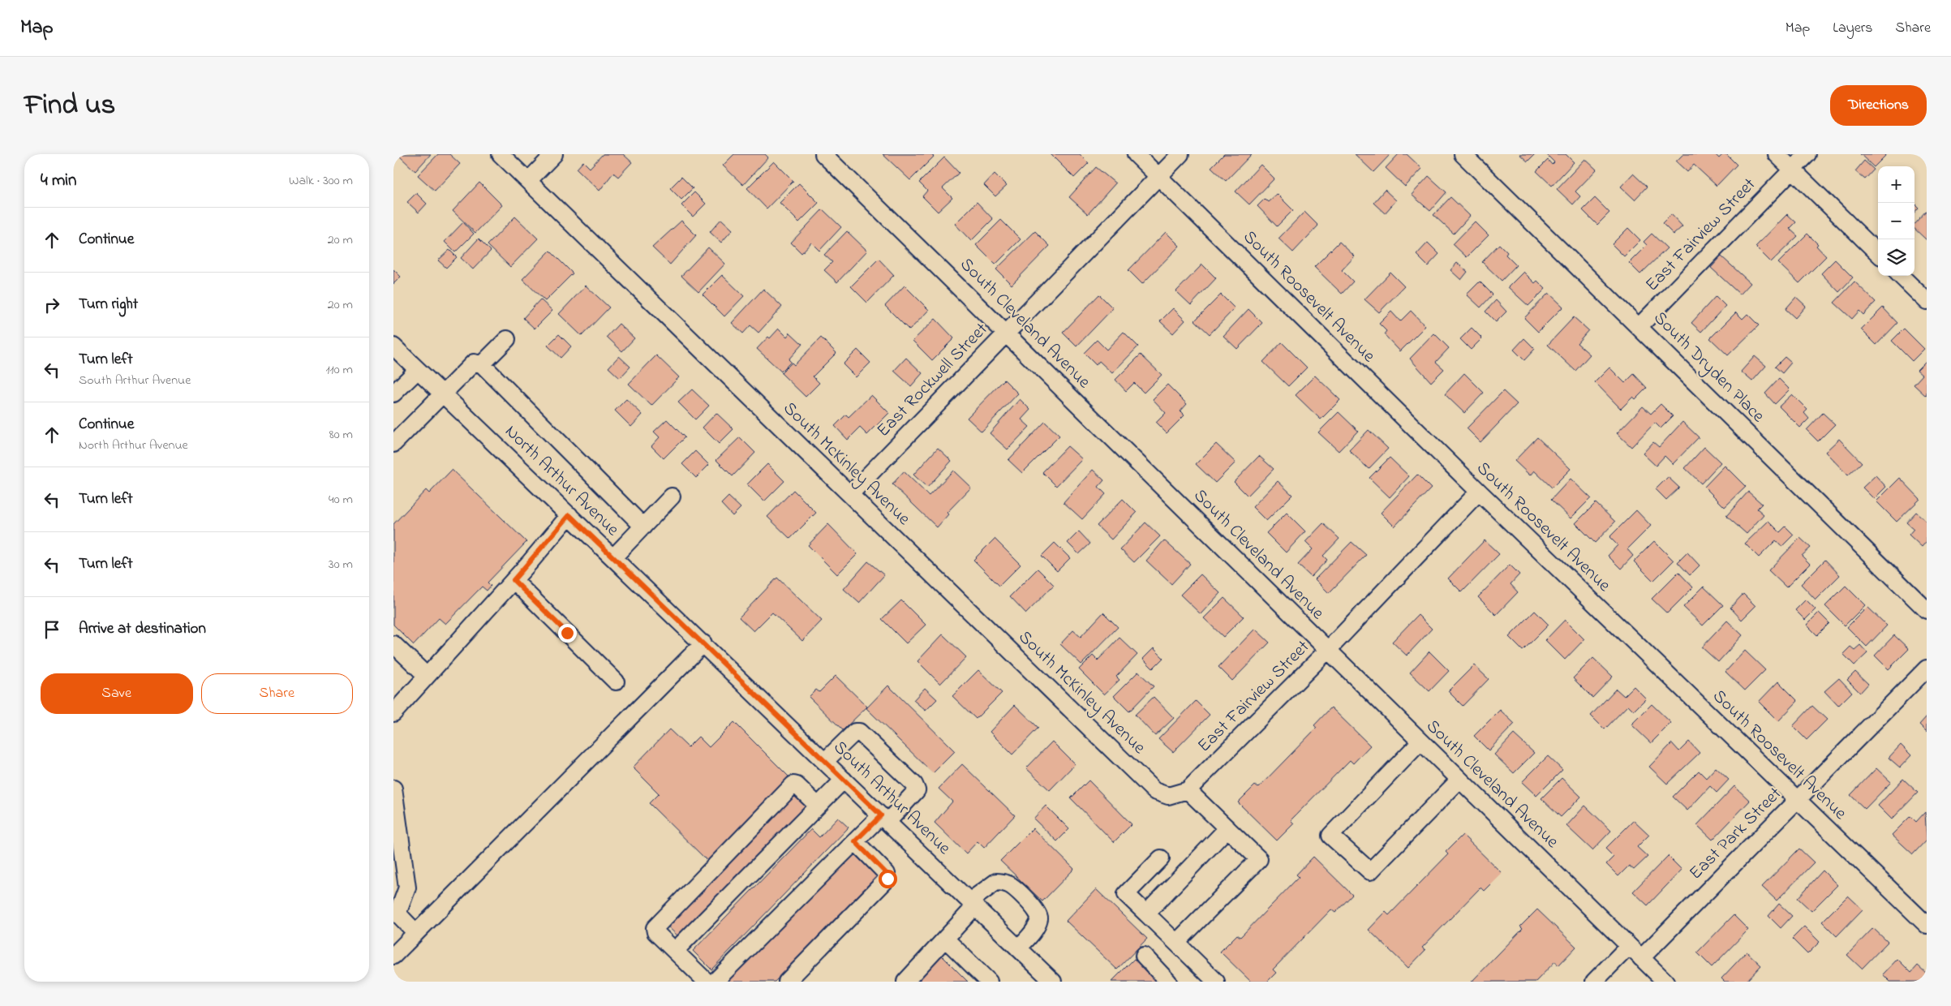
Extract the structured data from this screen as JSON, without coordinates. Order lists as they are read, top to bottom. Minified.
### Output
{"streets":{"street":["East Fairview Street","South Roosevelt Avenue","South Cleveland Avenue","South Dryden Place","East Rockwell Street","South McKinley Avenue","North Arthur Avenue","South Arthur Avenue","East Park Street"]},"crossings":[["East Fairview Street","South Roosevelt Avenue"],["East Fairview Street","South Cleveland Avenue"],["East Fairview Street","South Dryden Place"],["East Fairview Street","South McKinley Avenue"],["South Roosevelt Avenue","East Rockwell Street"],["South Roosevelt Avenue","East Park Street"],["South Cleveland Avenue","East Rockwell Street"],["South Cleveland Avenue","East Park Street"],["East Rockwell Street","South McKinley Avenue"],["North Arthur Avenue","South Arthur Avenue"]],"page":{"header":"Map","nav":["Map","Layers","Share"],"title":"Find us","buttons":["Directions",["Save","Share"]],"heading":["4 min","Walk · 300 m"],"map_buttons":["+","−"],"list":[["Continue","20 m"],["Turn right","20 m"],["Turn left","South Arthur Avenue","110 m"],["Continue","North Arthur Avenue","80 m"],["Turn left","40 m"],["Turn left","30 m"],"Arrive at destination"]}}
